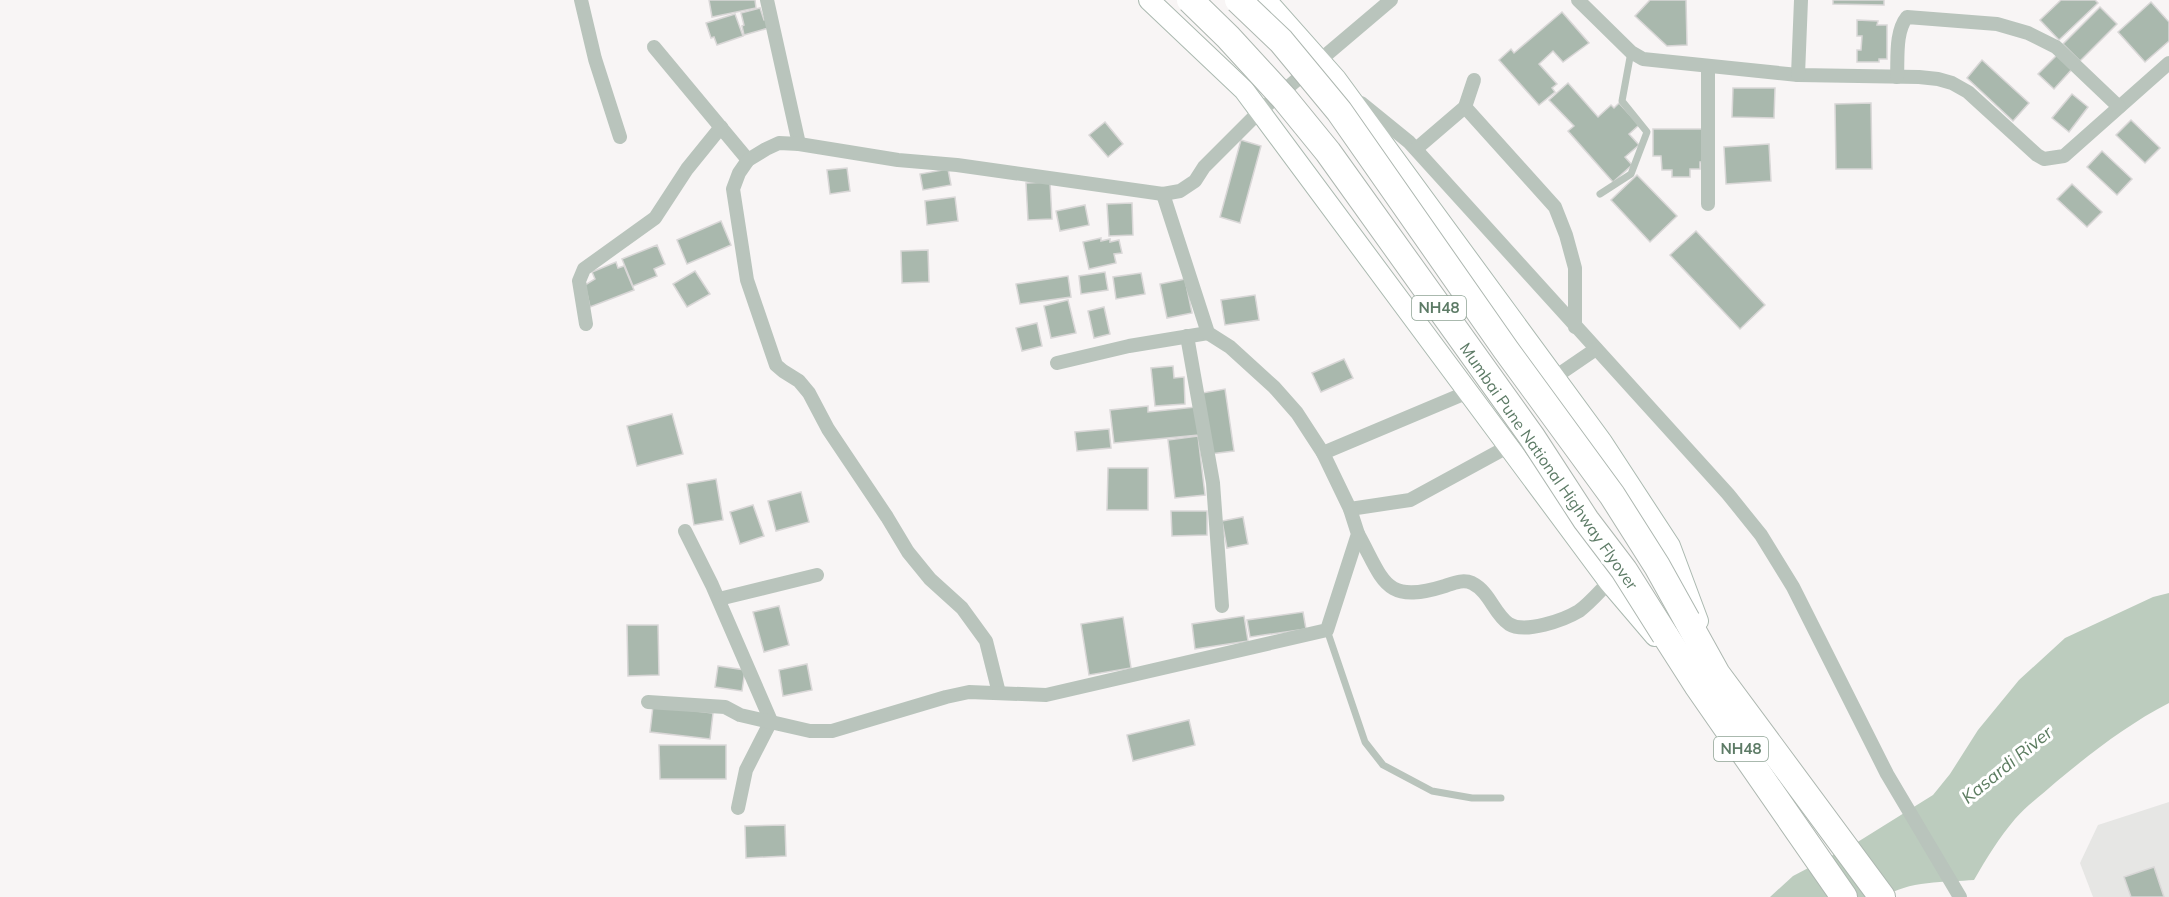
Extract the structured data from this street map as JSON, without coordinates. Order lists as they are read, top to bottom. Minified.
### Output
{"streets":{"highway":["NH48","Mumbai Pune National Highway Flyover"]},"crossings":[["NH48","Mumbai Pune National Highway Flyover"]],"water":["Kasardi River"]}
